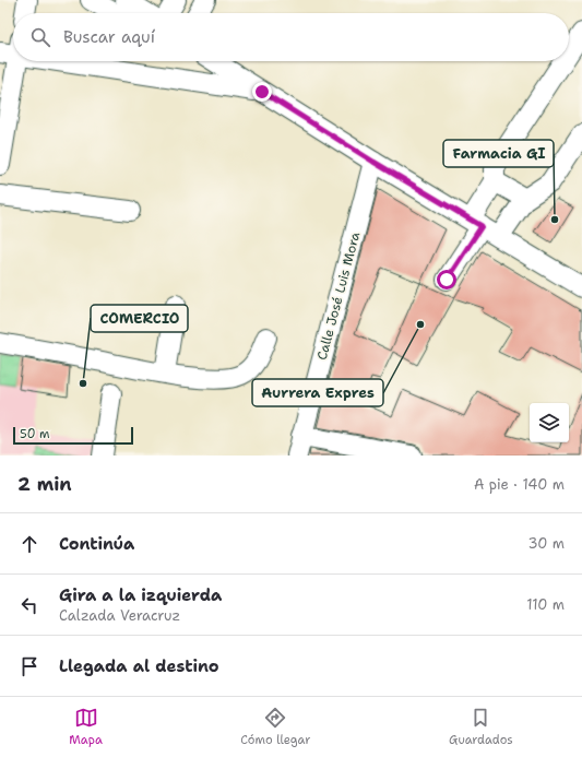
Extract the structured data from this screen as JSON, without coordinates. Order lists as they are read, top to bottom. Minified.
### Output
{"streets":{"street":["Calle José Luis Mora"]},"places":["Farmacia GI","Aurrera Expres","COMERCIO"],"scale_bar":"50 m","page":{"search":"Buscar aquí","scale":"50 m","heading":["2 min","A pie · 140 m"],"list":[["Continúa","30 m"],["Gira a la izquierda","Calzada Veracruz","110 m"],"Llegada al destino"],"nav":["Mapa","Cómo llegar","Guardados"]}}
